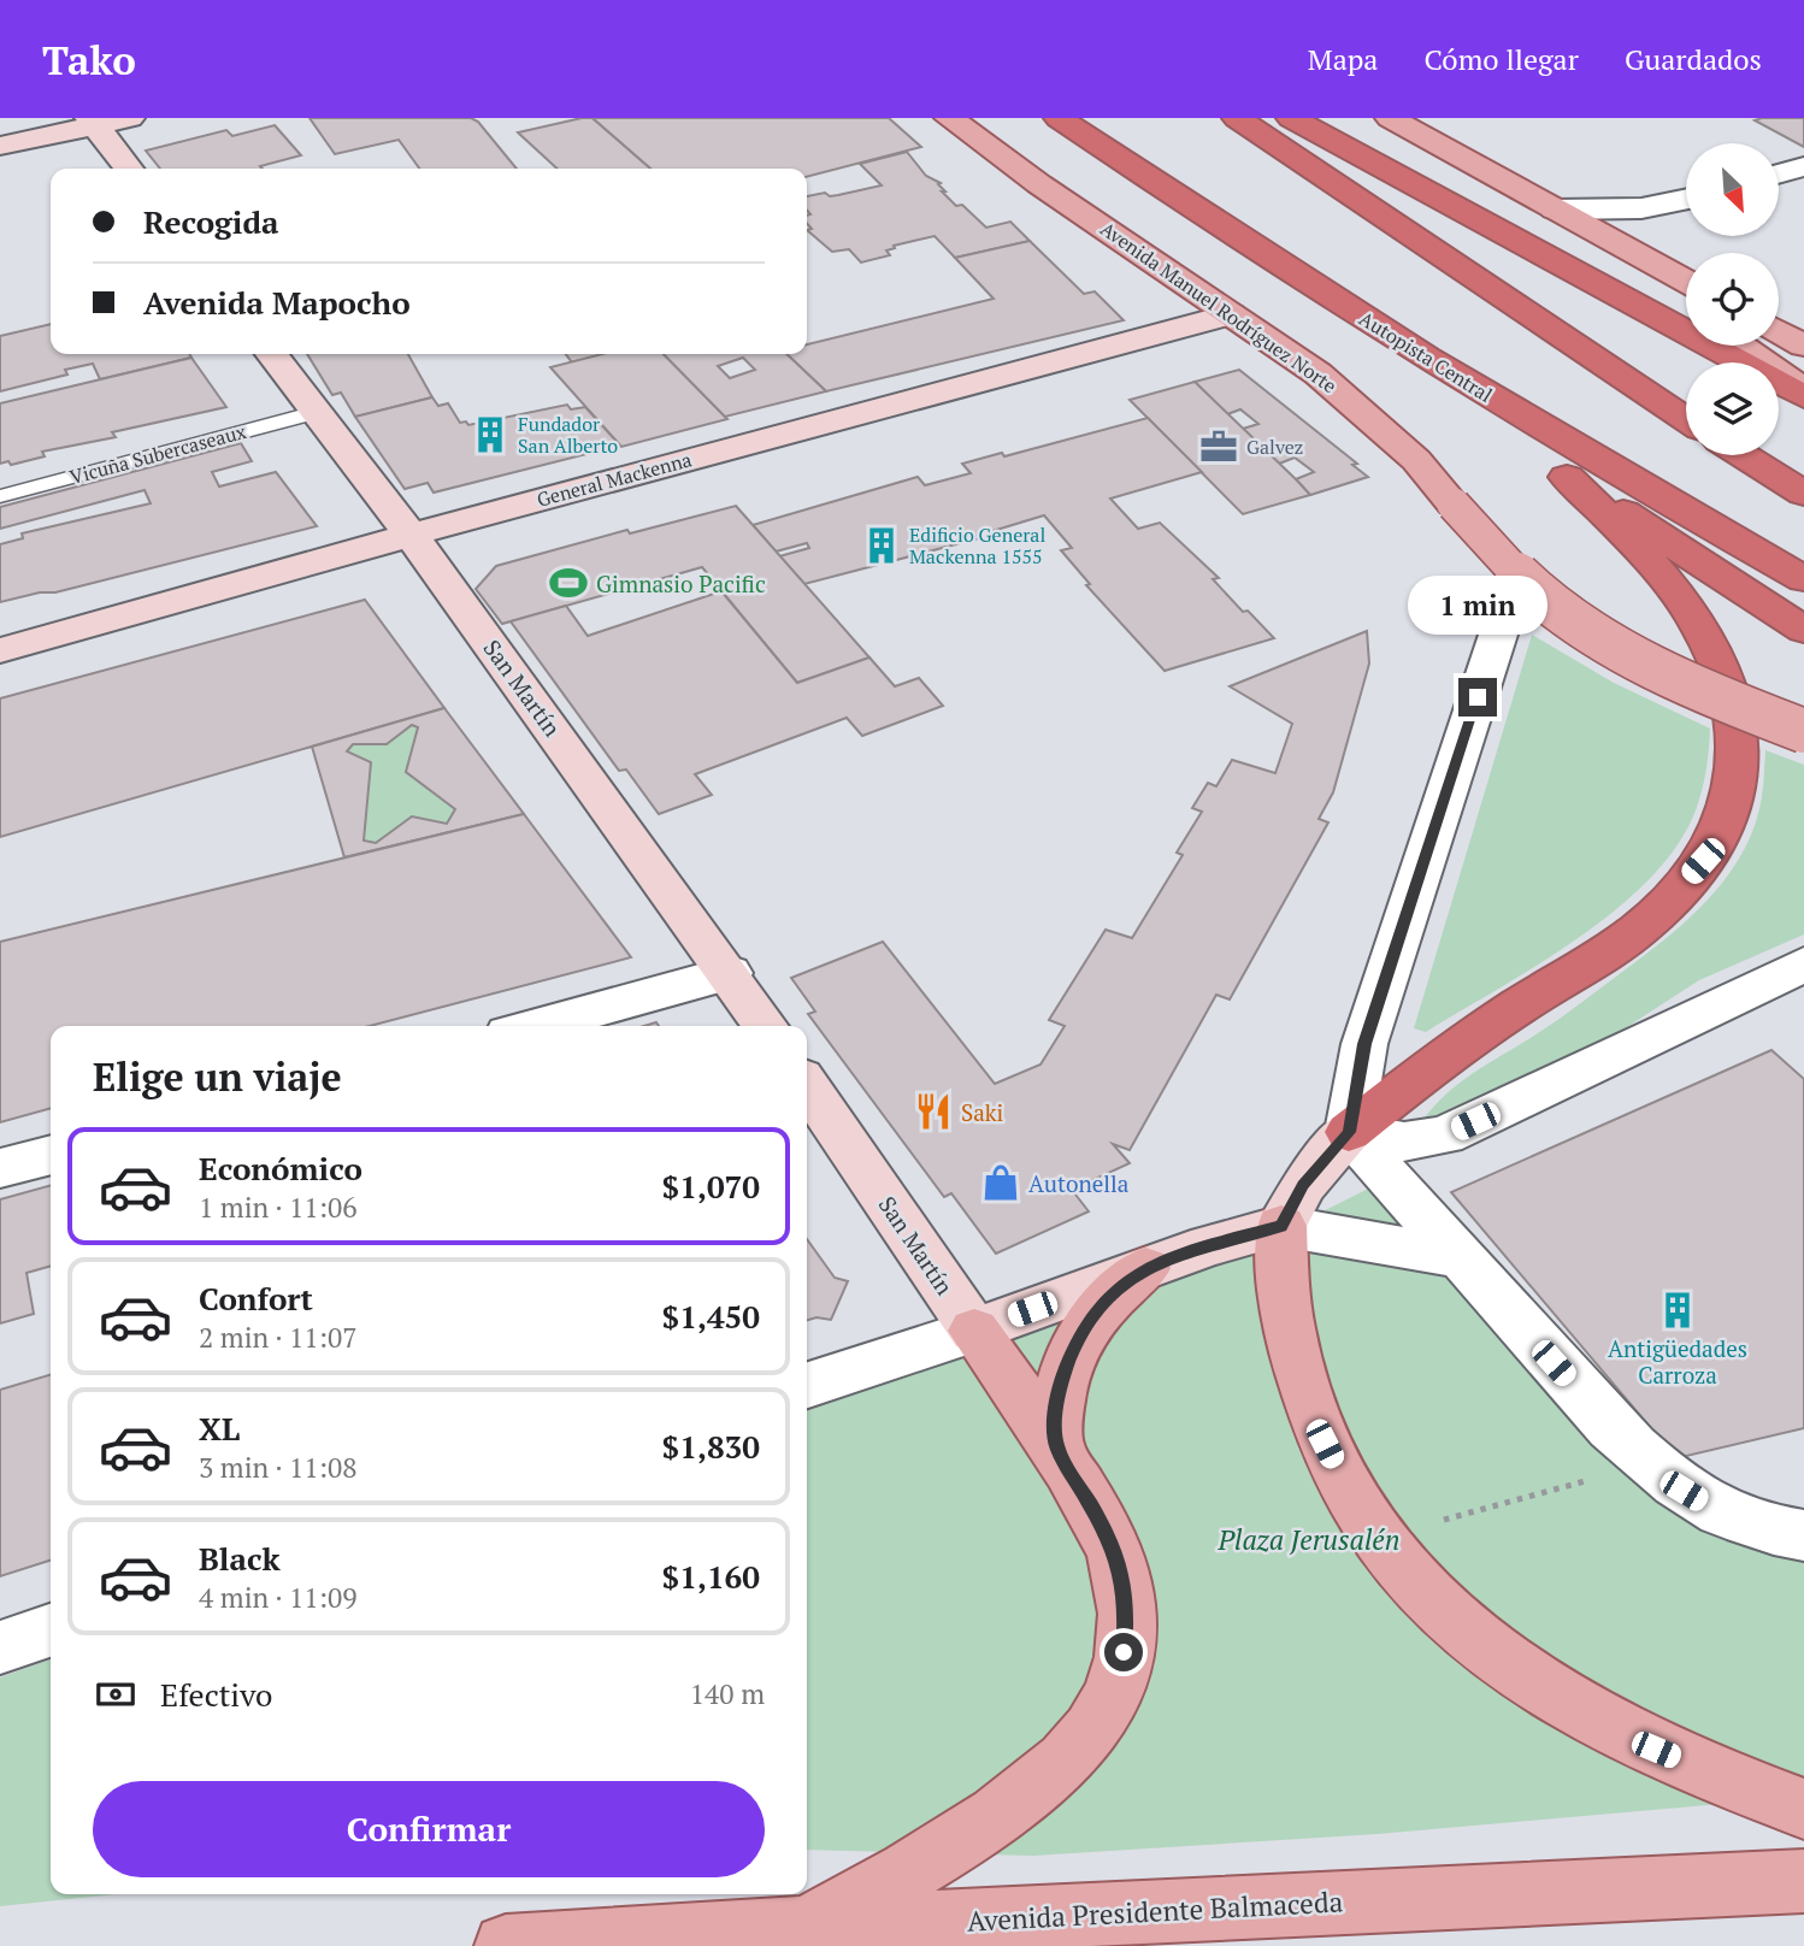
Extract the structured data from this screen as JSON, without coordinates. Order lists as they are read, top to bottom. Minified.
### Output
{"streets":{"highway":["Autopista Central"],"main road":["Avenida Manuel Rodríguez Norte","Avenida Presidente Balmaceda"],"street":["General Mackenna","San Martín"],"lane":["Vicuña Subercaseaux"]},"crossings":[["Avenida Manuel Rodríguez Norte","General Mackenna"],["Vicuña Subercaseaux","San Martín"],["General Mackenna","San Martín"]],"parks":["Plaza Jerusalén"],"places":{"building":["Fundador San Alberto","Edificio General Mackenna 1555","Antigüedades Carroza"],"office":["Galvez"],"sports":["Gimnasio Pacific"],"restaurant":["Saki"],"shop":["Autonella"]},"north":"bottom right","page":{"header":"Tako","nav":["Mapa","Cómo llegar","Guardados"],"banner":["Recogida","Avenida Mapocho"],"bubble":"1 min","heading":"Elige un viaje","list":[{"name":"Económico","note":"1 min · 11:06","value":"$1,070"},{"name":"Confort","note":"2 min · 11:07","value":"$1,450"},{"name":"XL","note":"3 min · 11:08","value":"$1,830"},{"name":"Black","note":"4 min · 11:09","value":"$1,160"}],"pay":["Efectivo","140 m"],"buttons":"Confirmar"}}
